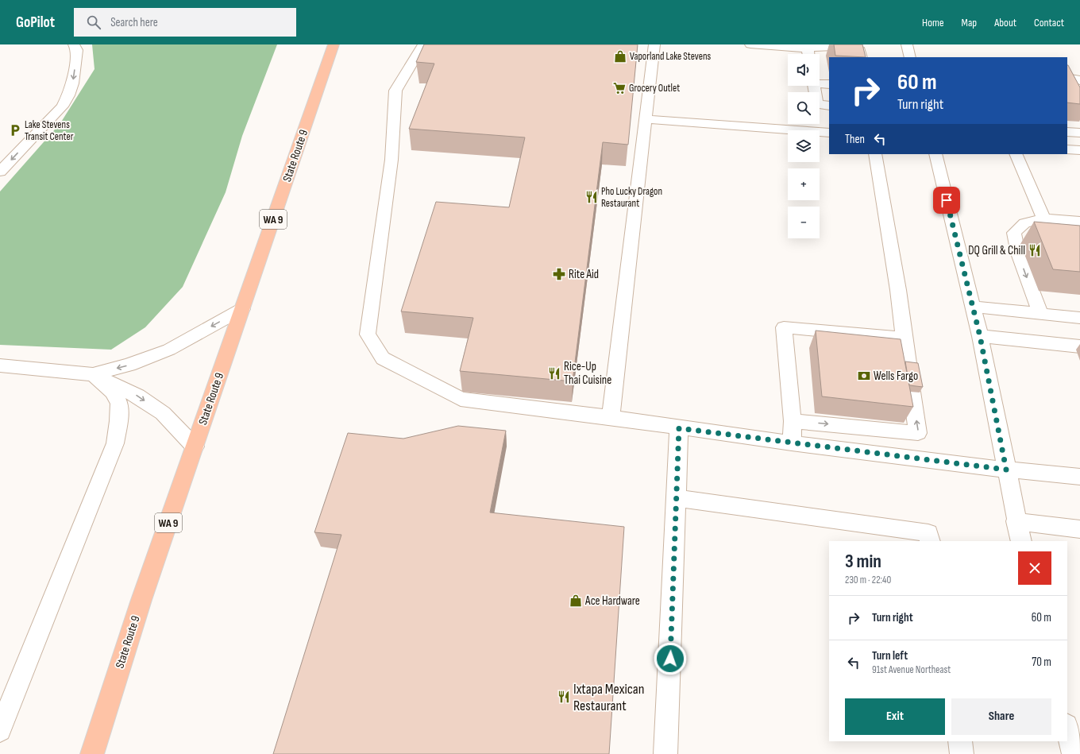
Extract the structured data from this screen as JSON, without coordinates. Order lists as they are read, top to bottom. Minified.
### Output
{"streets":{"main road":["State Route 9","WA 9"]},"places":{"shop":["Vaporland Lake Stevens","Ace Hardware"],"supermarket":["Grocery Outlet"],"parking":["Lake Stevens Transit Center"],"restaurant":["Pho Lucky Dragon Restaurant","DQ Grill & Chill","Rice-Up Thai Cuisine","Ixtapa Mexican Restaurant"],"pharmacy":["Rite Aid"],"bank":["Wells Fargo"]},"page":{"header":"GoPilot","search":"Search here","nav":["Home","Map","About","Contact"],"map_buttons":["+","−"],"turn":["60 m","Turn right"],"then":"Then","heading":["3 min","230 m · 22:40"],"list":[{"name":"Turn right","value":"60 m"},{"name":"Turn left","note":"91st Avenue Northeast","value":"70 m"}],"buttons":["Exit","Share"]}}
